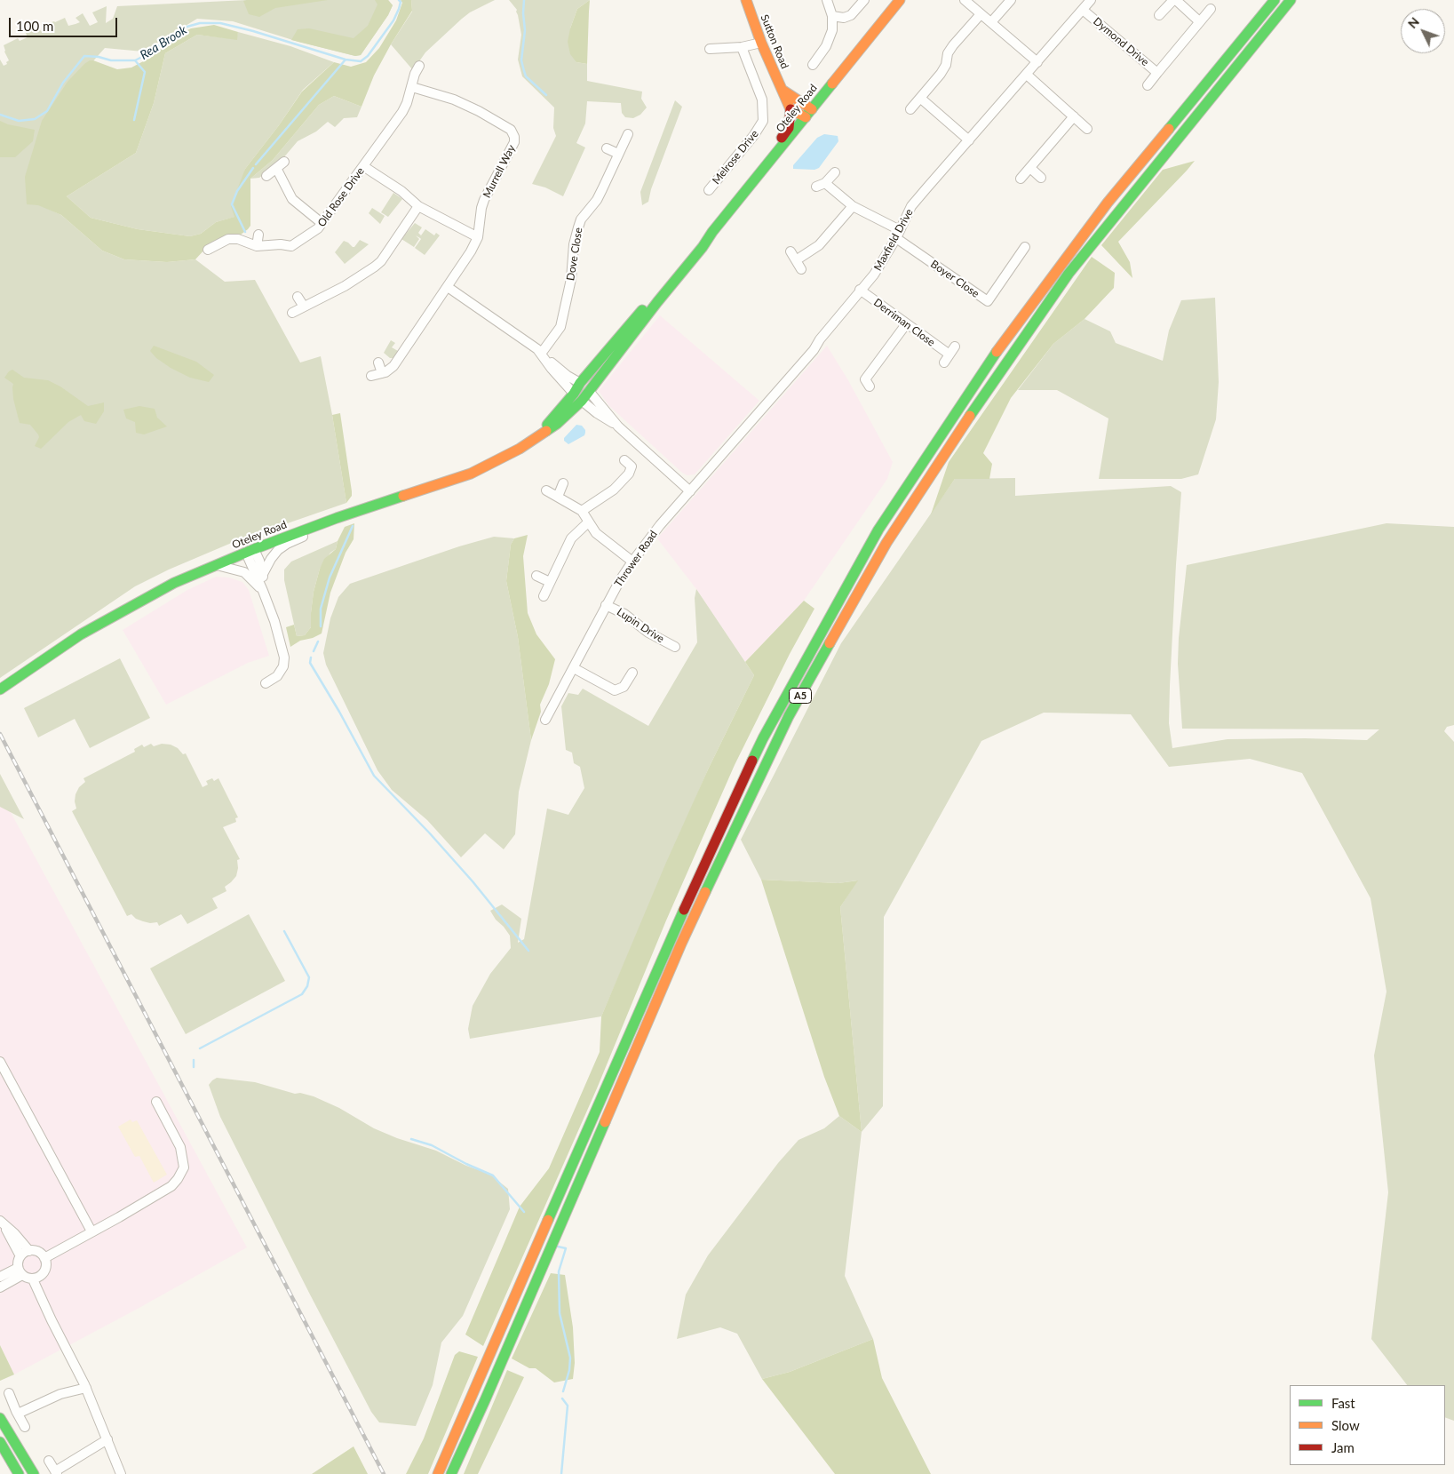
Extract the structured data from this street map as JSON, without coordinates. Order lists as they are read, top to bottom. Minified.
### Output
{"streets":{"main road":["Sutton Road","Oteley Road","A5"],"street":["Dymond Drive","Melrose Drive","Murrell Way","Old Rose Drive","Maxfield Drive","Dove Close","Boyer Close","Derriman Close","Thrower Road","Lupin Drive"]},"crossings":[["Sutton Road","Oteley Road"],["Dymond Drive","Maxfield Drive"],["Murrell Way","Old Rose Drive"],["Maxfield Drive","Boyer Close"],["Maxfield Drive","Derriman Close"],["Maxfield Drive","Thrower Road"],["Thrower Road","Lupin Drive"]],"water":["Rea Brook"],"legend":["Fast","Slow","Jam"],"scale_bar":"100 m","north":"top left"}
